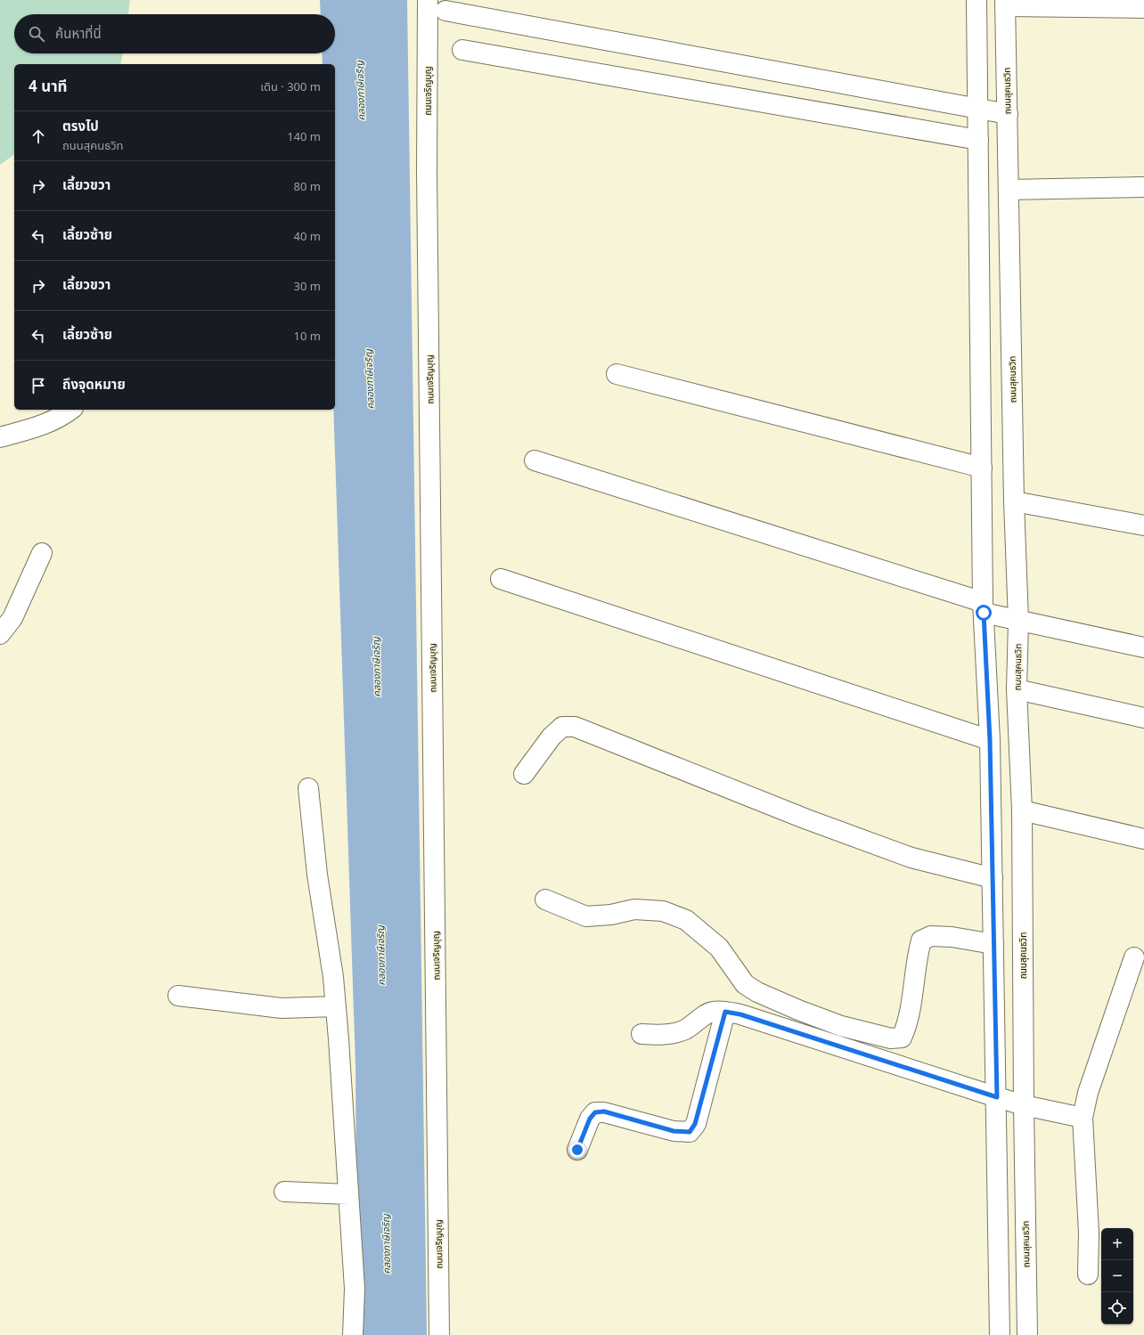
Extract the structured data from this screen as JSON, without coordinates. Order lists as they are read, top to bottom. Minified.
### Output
{"streets":{"street":["ถนนเจริญบุญ","ถนนสุคนธวิท"]},"water":["คลองภาษีเจริญ"],"page":{"search":"ค้นหาที่นี่","heading":["4 นาที","เดิน · 300 m"],"list":[["ตรงไป","ถนนสุคนธวิท","140 m"],["เลี้ยวขวา","80 m"],["เลี้ยวซ้าย","40 m"],["เลี้ยวขวา","30 m"],["เลี้ยวซ้าย","10 m"],"ถึงจุดหมาย"],"map_buttons":["+","−"]}}
